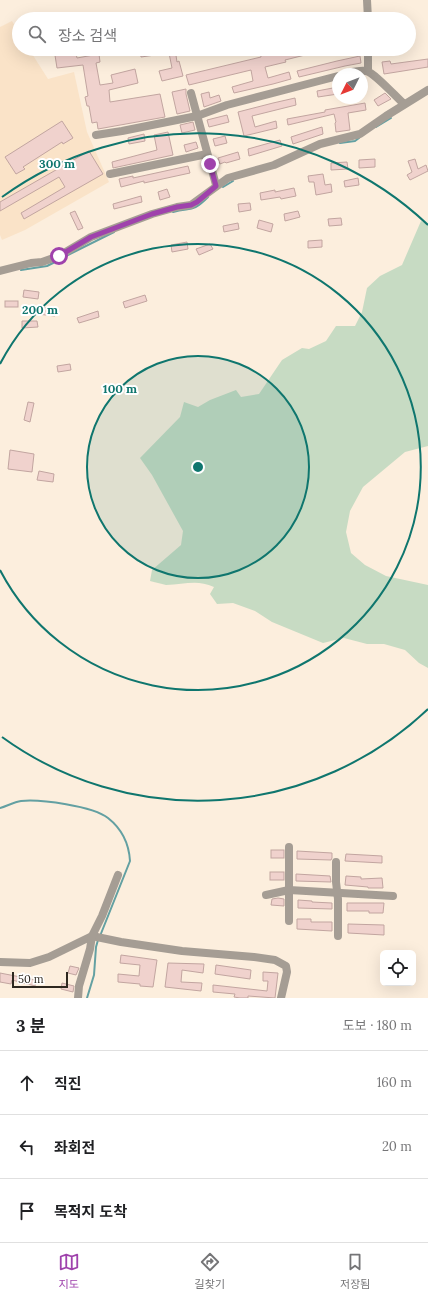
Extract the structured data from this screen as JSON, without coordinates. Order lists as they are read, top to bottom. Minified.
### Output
{"scale_bar":"50 m","north":"bottom left","page":{"search":"장소 검색","scale":"50 m","heading":["3 분","도보 · 180 m"],"list":[["직진","160 m"],["좌회전","20 m"],"목적지 도착"],"nav":["지도","길찾기","저장됨"]},"rings":["300 m","200 m","100 m"]}
